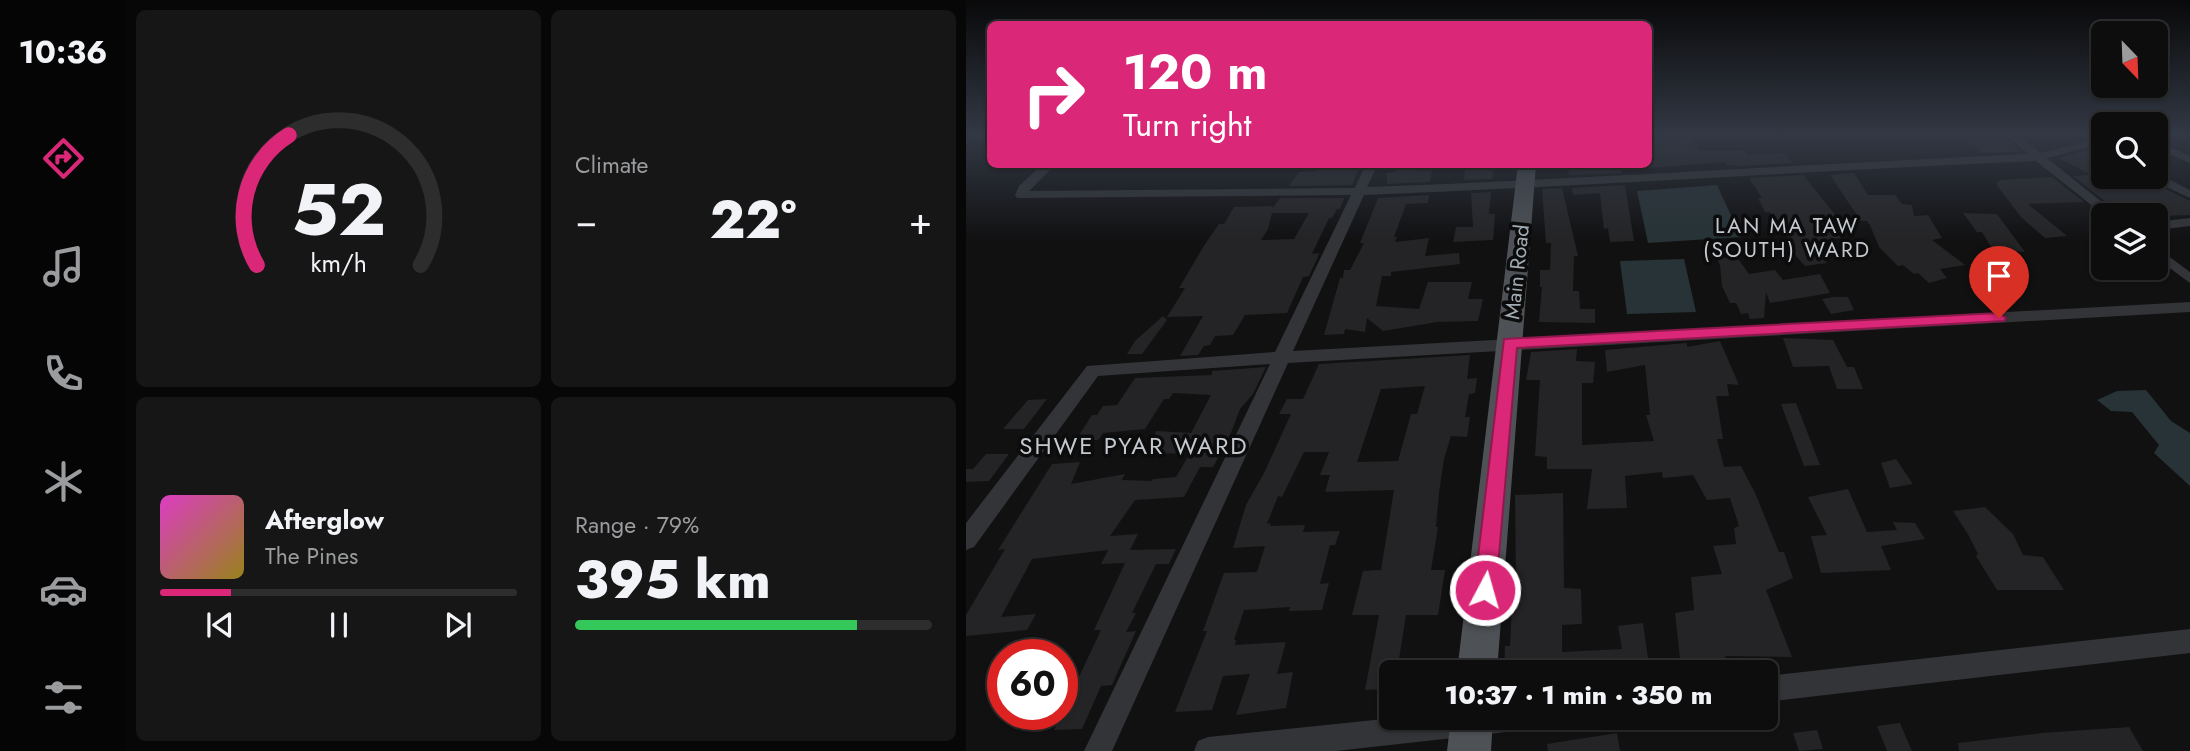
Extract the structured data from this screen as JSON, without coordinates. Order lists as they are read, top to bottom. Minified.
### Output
{"streets":{"main road":["Main Road"]},"districts":["LAN MA TAW (SOUTH) WARD","SHWE PYAR WARD"],"north":"bottom right","page":{"tabs":"10:36","tile":["Climate",["Range · 79%","395 km"]],"turn":["120 m","Turn right"],"heat":["−","22°","+"],"song":["Afterglow","The Pines"],"limit":"60","trip":"10:37 · 1 min · 350 m","gauge":["52","km/h"]}}
